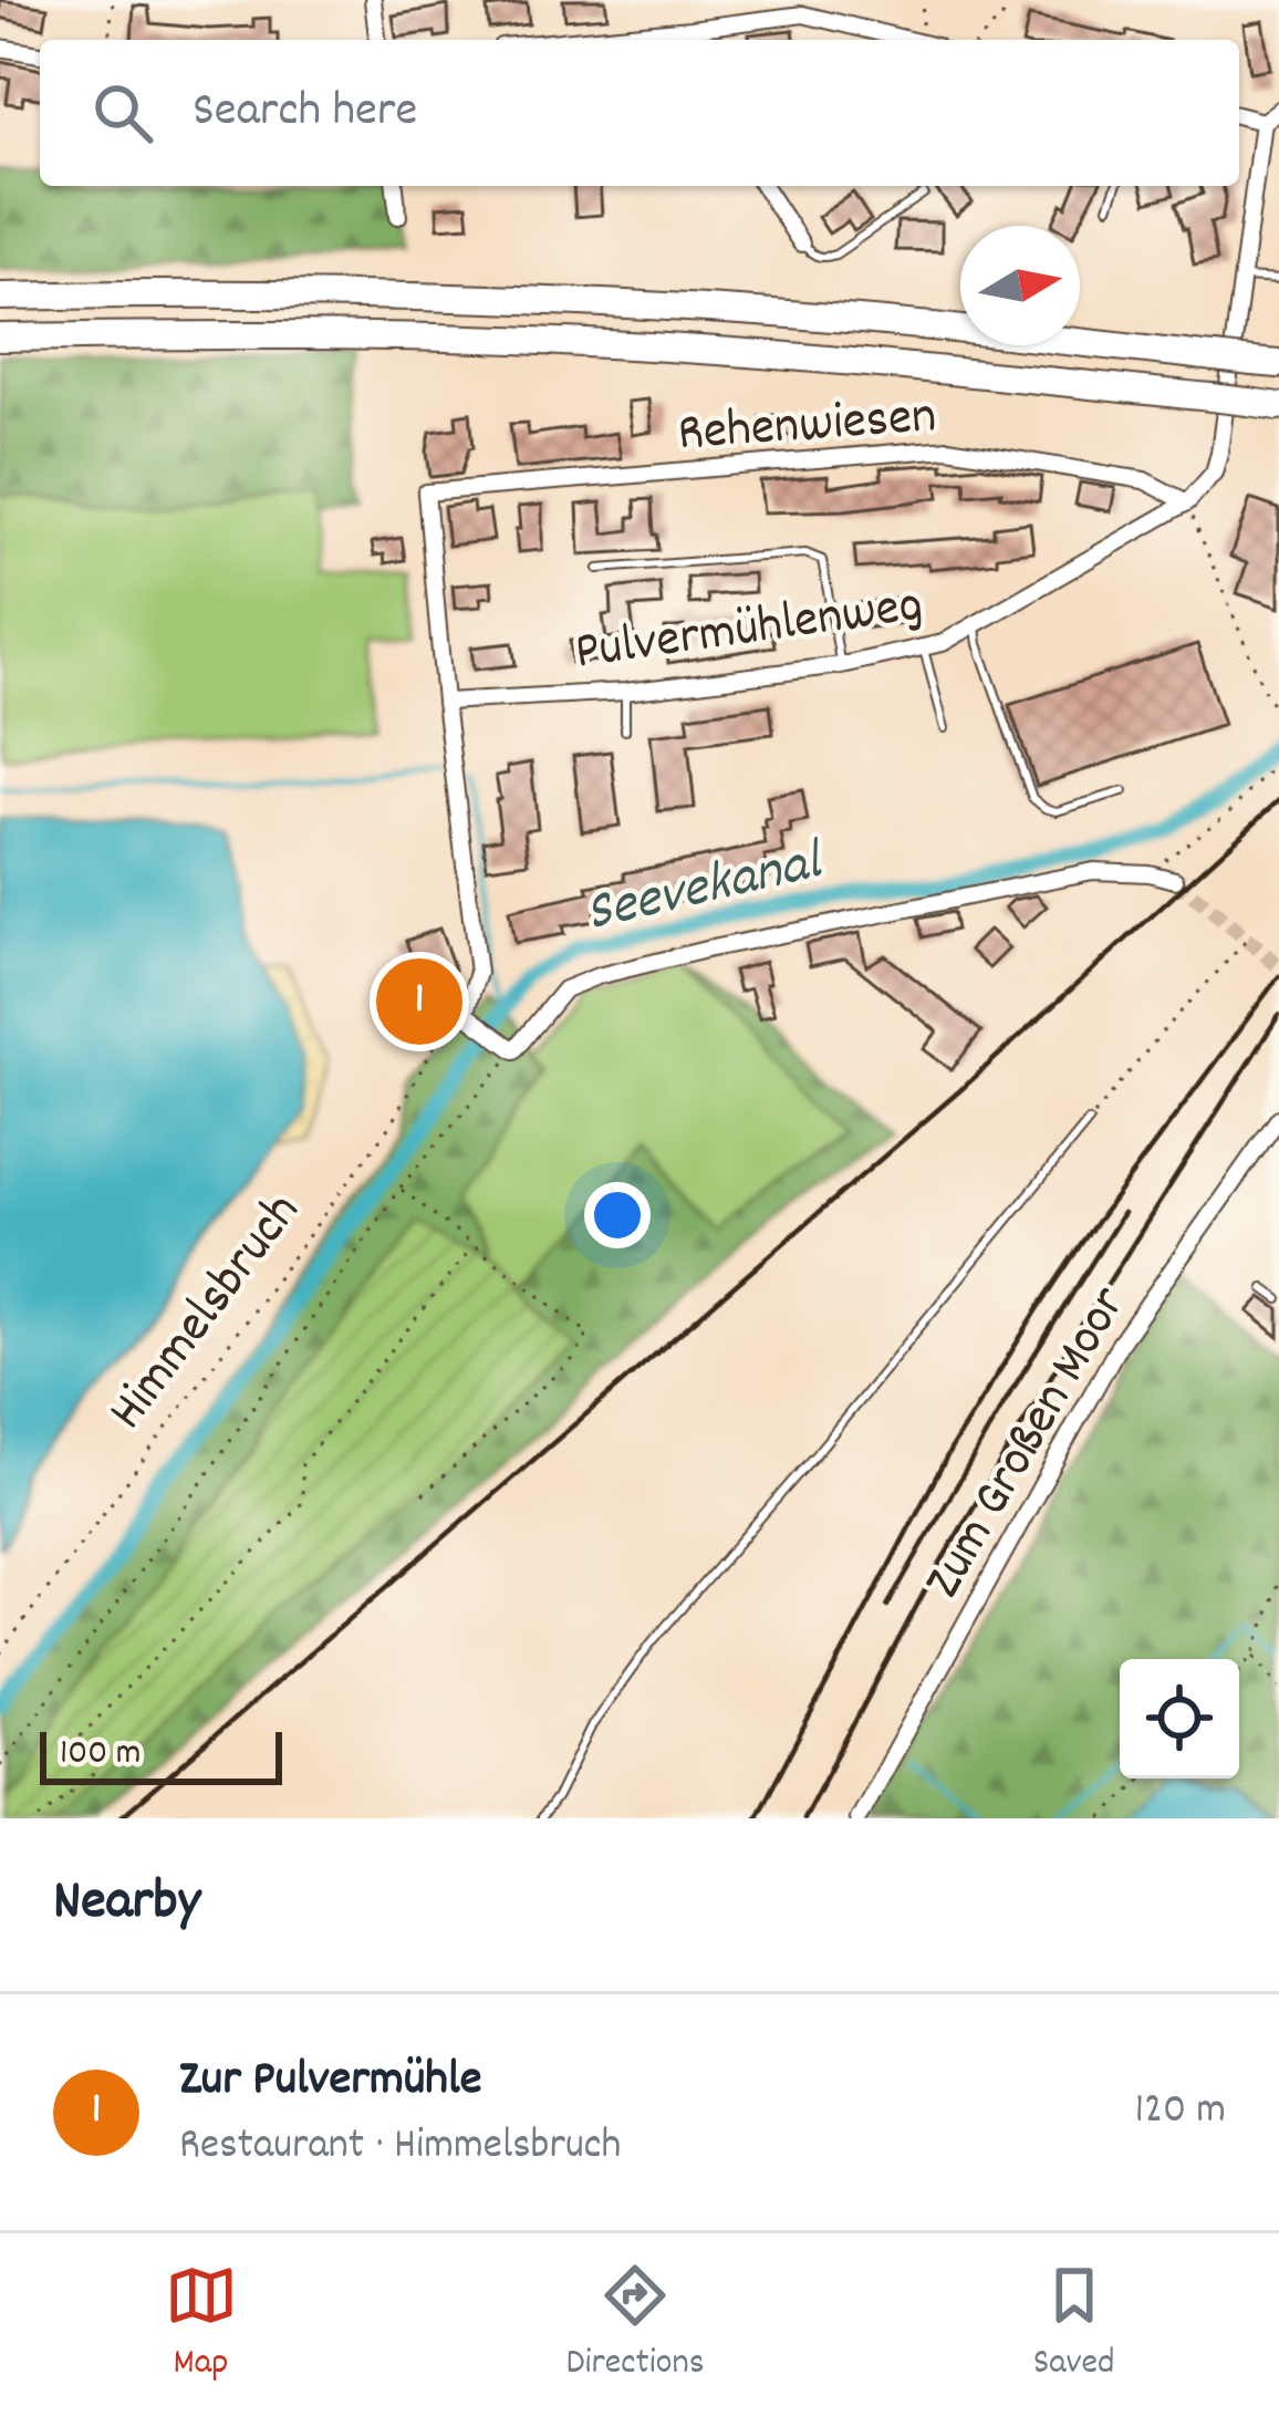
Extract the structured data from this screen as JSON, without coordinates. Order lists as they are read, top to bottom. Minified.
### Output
{"streets":{"street":["Rehenwiesen","Pulvermühlenweg","Zum Großen Moor"],"path":["Himmelsbruch"]},"crossings":[["Rehenwiesen","Pulvermühlenweg"]],"water":["Seevekanal"],"scale_bar":"100 m","north":"right","page":{"search":"Search here","pins":"1","scale":"100 m","heading":"Nearby","list":[{"mark":"1","name":"Zur Pulvermühle","note":"Restaurant · Himmelsbruch","value":"120 m"}],"nav":["Map","Directions","Saved"]}}
